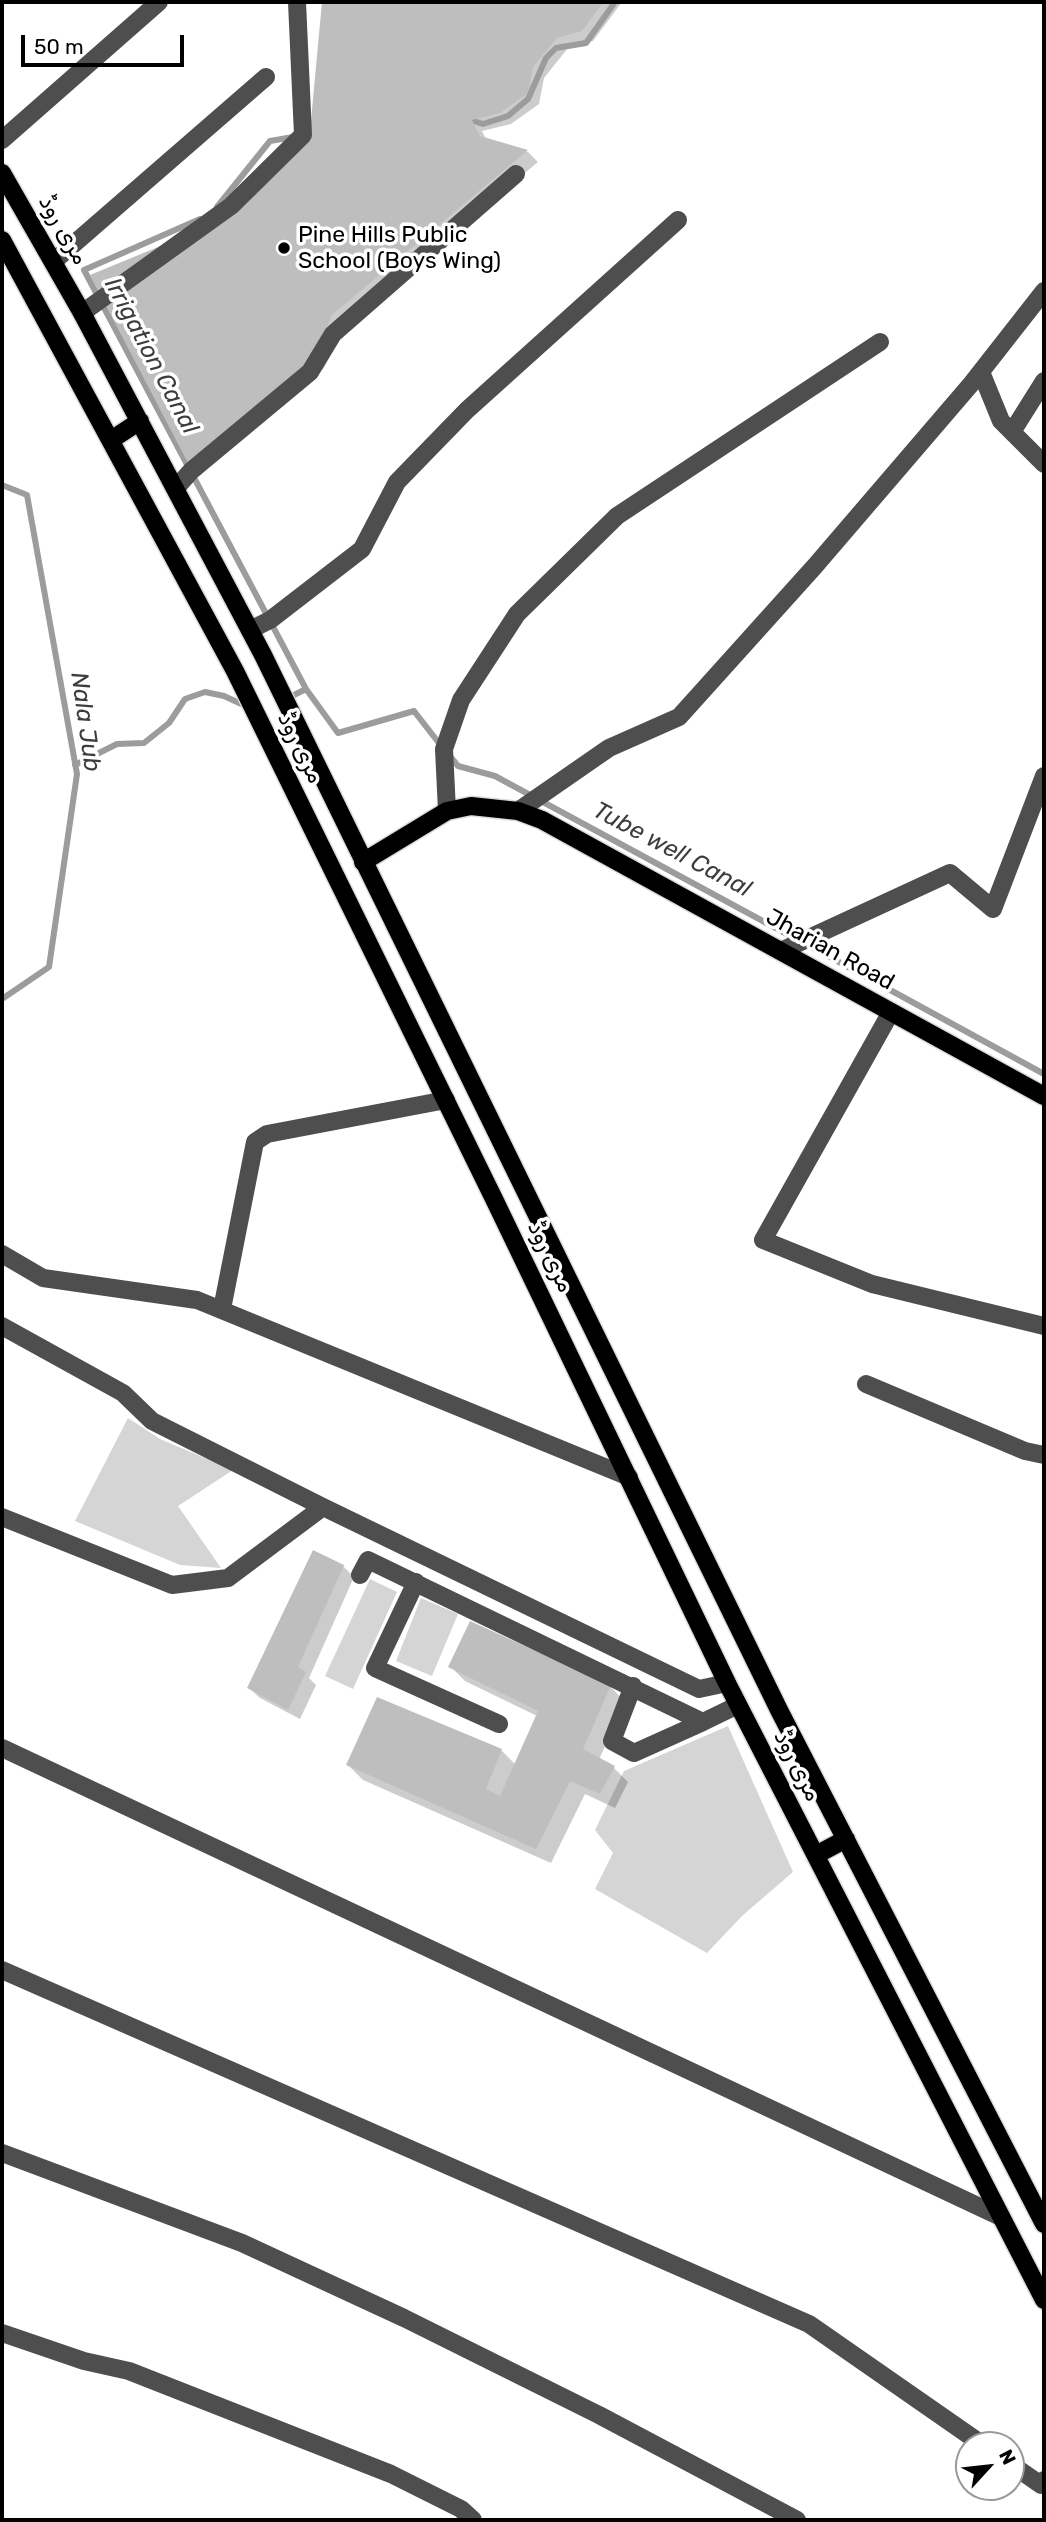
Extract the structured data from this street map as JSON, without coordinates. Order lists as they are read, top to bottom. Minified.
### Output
{"streets":{"main road":["مری روڈ","Jharian Road"]},"crossings":[["مری روڈ","Jharian Road"]],"water":["Irrigation Canal","Nala Jub","Tube well Canal"],"places":["Pine Hills Public School (Boys Wing)"],"scale_bar":"50 m","north":"top right"}
